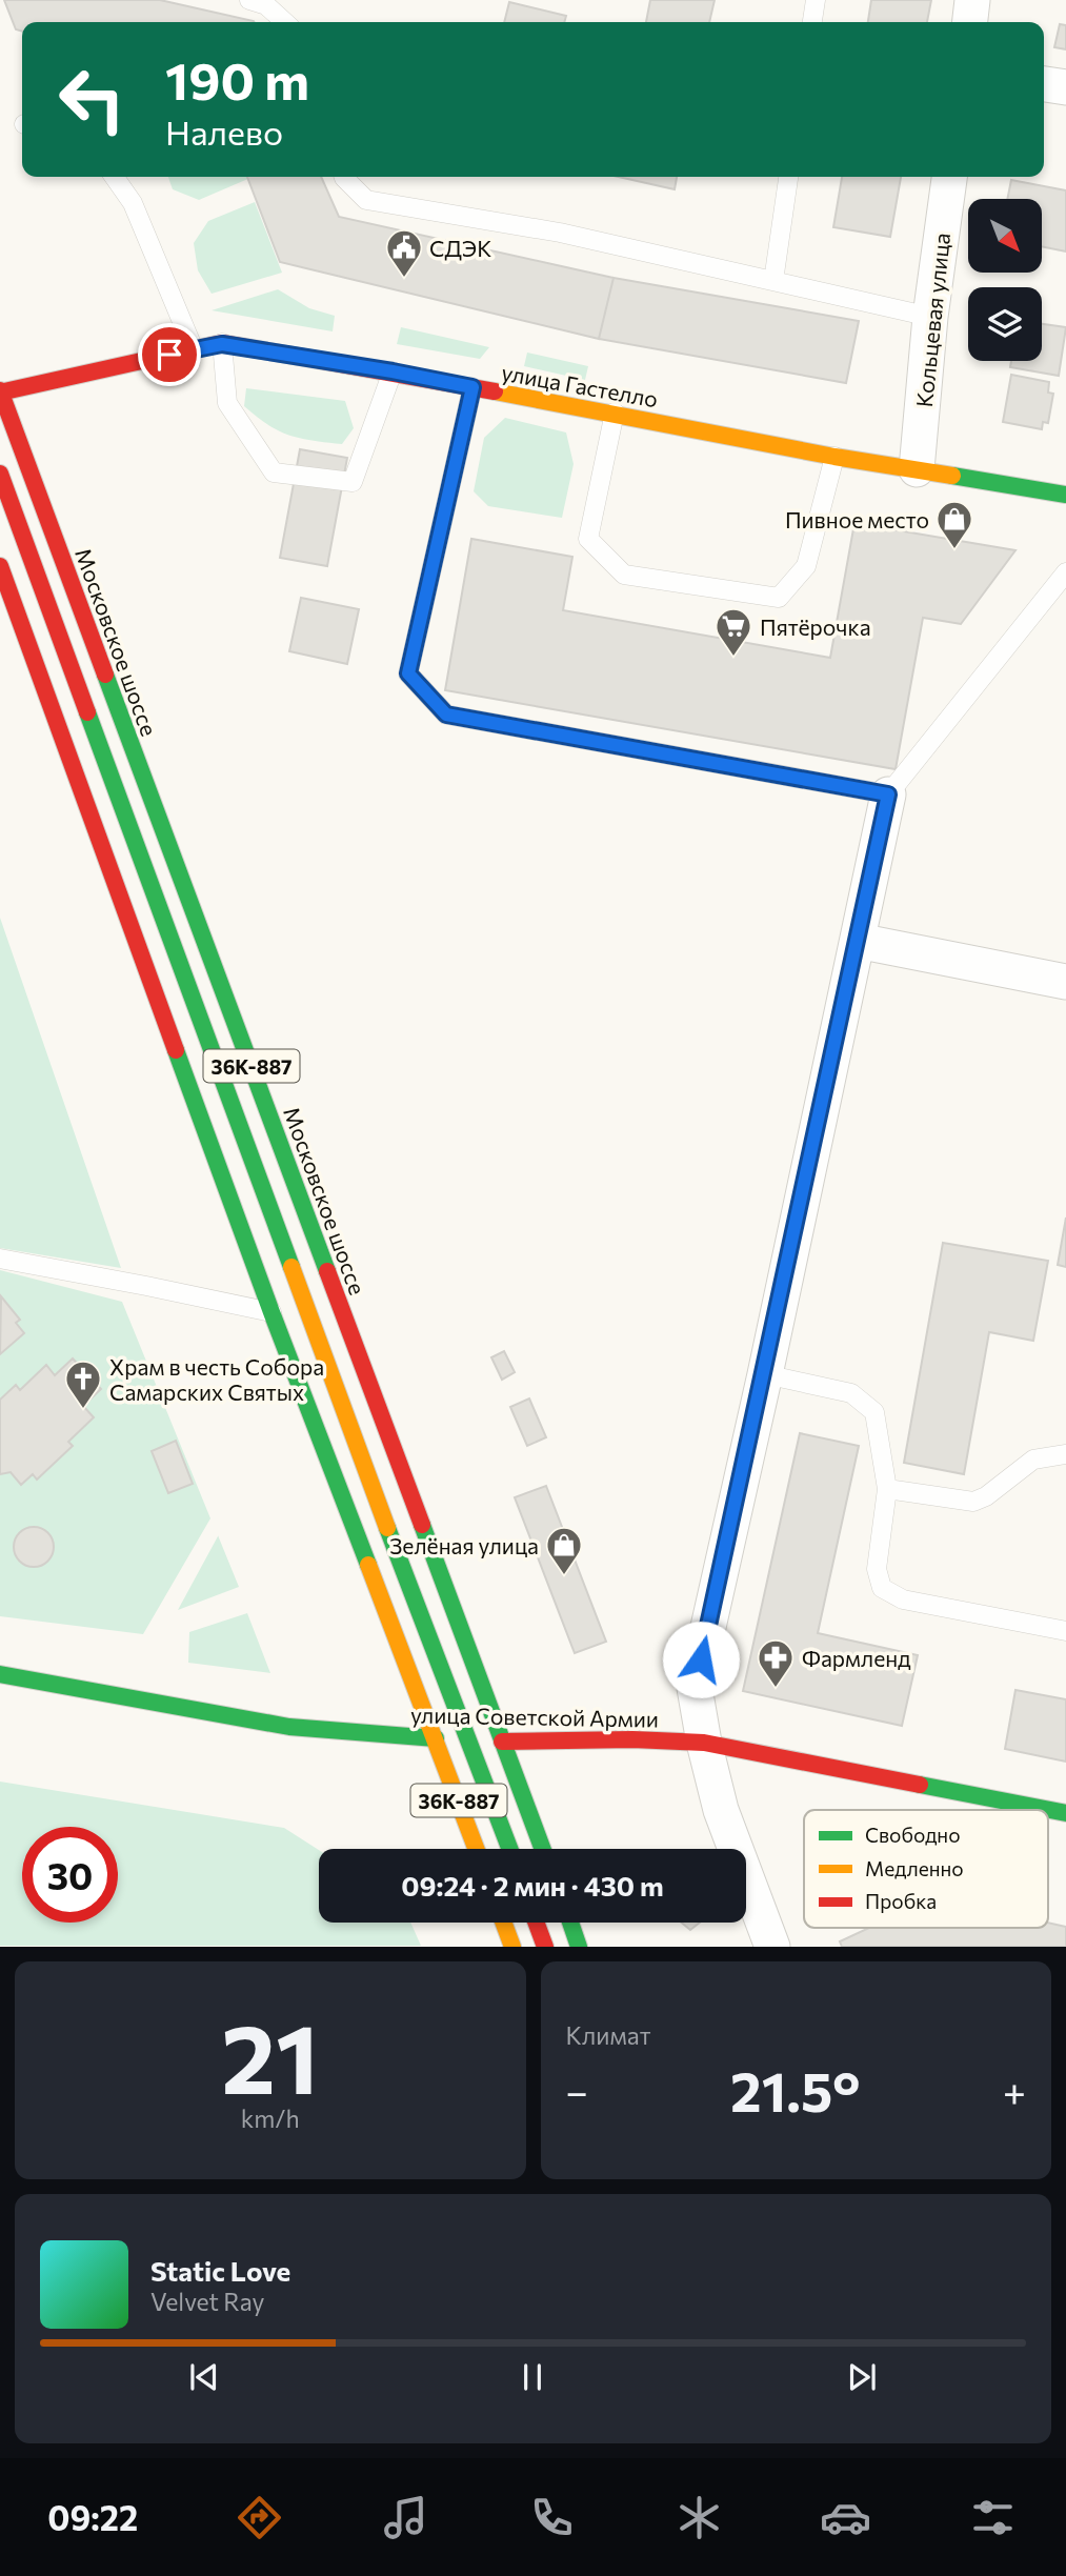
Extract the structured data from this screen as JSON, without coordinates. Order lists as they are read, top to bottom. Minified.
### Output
{"streets":{"main road":["улица Гастелло","Московское шоссе","36К-887","улица Советской Армии"],"street":["Кольцевая улица"]},"crossings":[["Кольцевая улица","улица Гастелло"],["улица Гастелло","Московское шоссе"],["Московское шоссе","улица Советской Армии"],["36К-887","улица Советской Армии"]],"places":{"public building":["СДЭК"],"shop":["Пивное место","Зелёная улица"],"supermarket":["Пятёрочка"],"church":["Храм в честь Собора Самарских Святых"],"pharmacy":["Фармленд"]},"legend":["Свободно","Медленно","Пробка"],"north":"bottom right","page":{"turn":["190 m","Налево"],"limit":"30","trip":"09:24 · 2 мин · 430 m","tile":[["21","km/h"],"Климат"],"heat":["−","21.5°","+"],"song":["Static Love","Velvet Ray"],"tabs":"09:22"}}
